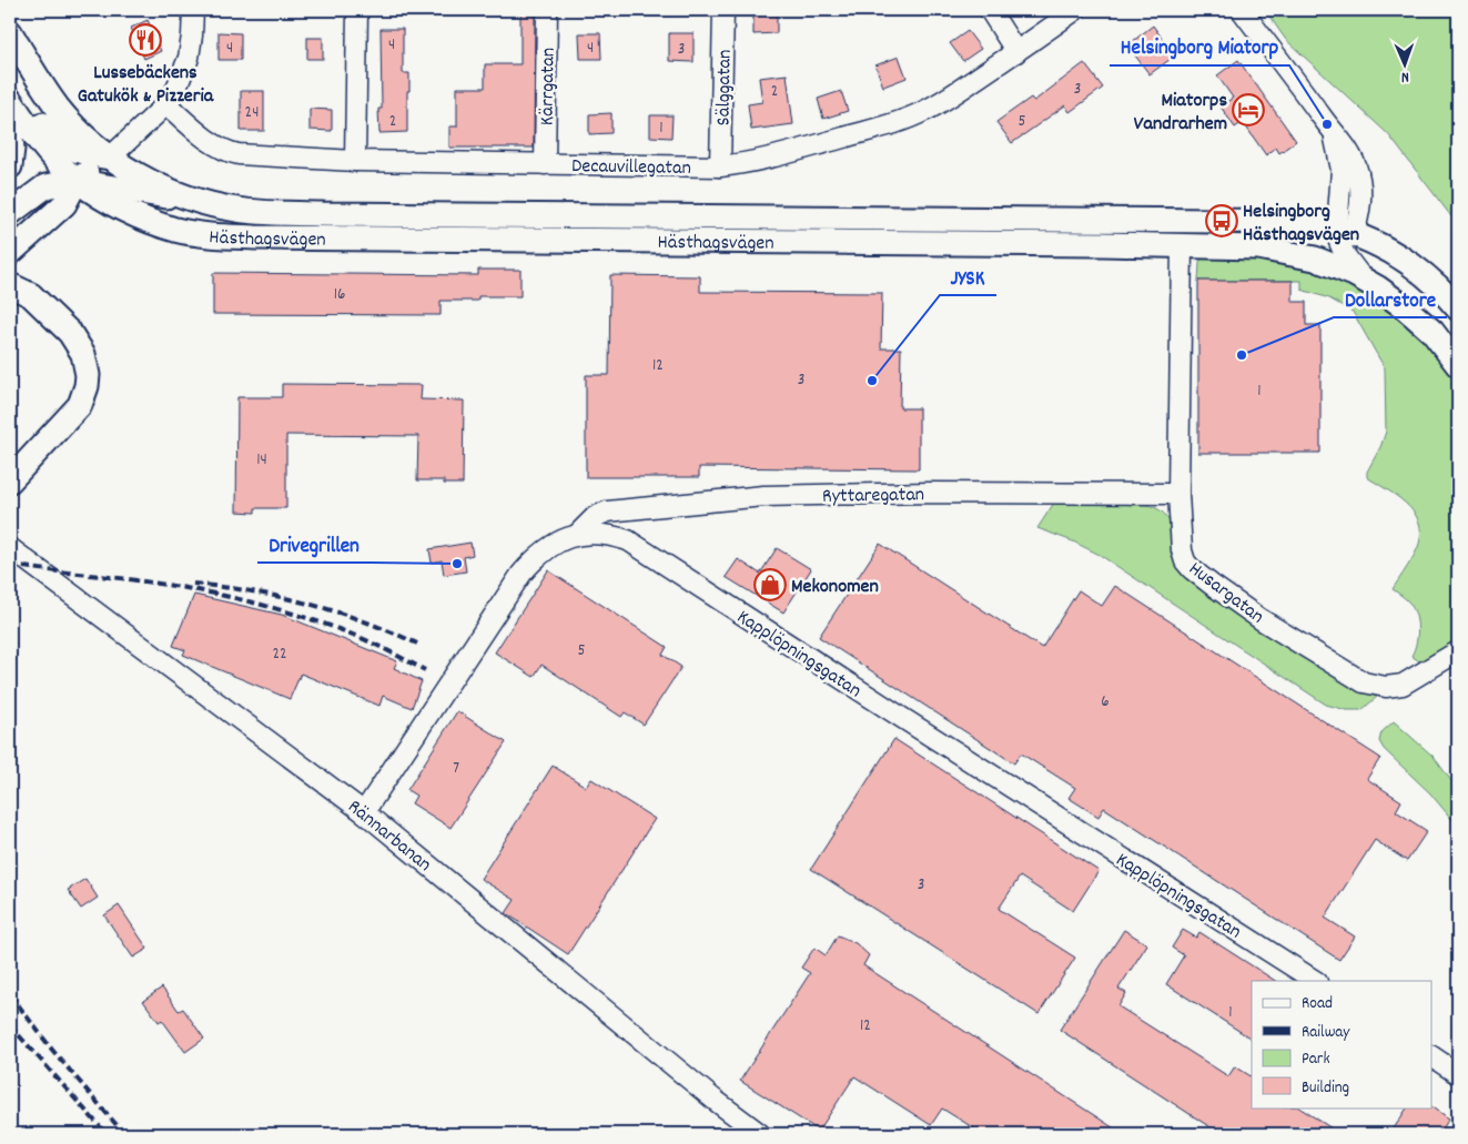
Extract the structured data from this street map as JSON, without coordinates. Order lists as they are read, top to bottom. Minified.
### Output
{"streets":{"main road":["Hästhagsvägen"],"street":["Kärrgatan","Sälggatan","Decauvillegatan","Ryttaregatan","Husargatan","Kapplöpningsgatan","Rännarbanan"]},"crossings":[["Kärrgatan","Decauvillegatan"],["Sälggatan","Decauvillegatan"],["Hästhagsvägen","Husargatan"],["Ryttaregatan","Husargatan"],["Ryttaregatan","Kapplöpningsgatan"],["Kapplöpningsgatan","Rännarbanan"]],"places":{"restaurant":["Lussebäckens Gatukök & Pizzeria"],"hotel":["Miatorps Vandrarhem"],"other":["Helsingborg Miatorp","Dollarstore","JYSK","Drivegrillen"],"bus stop":["Helsingborg Hästhagsvägen"],"shop":["Mekonomen"]},"house_numbers":["4","4","4","3","3","2","24","2","5","1","16","12","3","1","14","5","22","6","7","3","1","12"],"legend":["Road","Railway","Park","Building"],"north":"bottom"}
